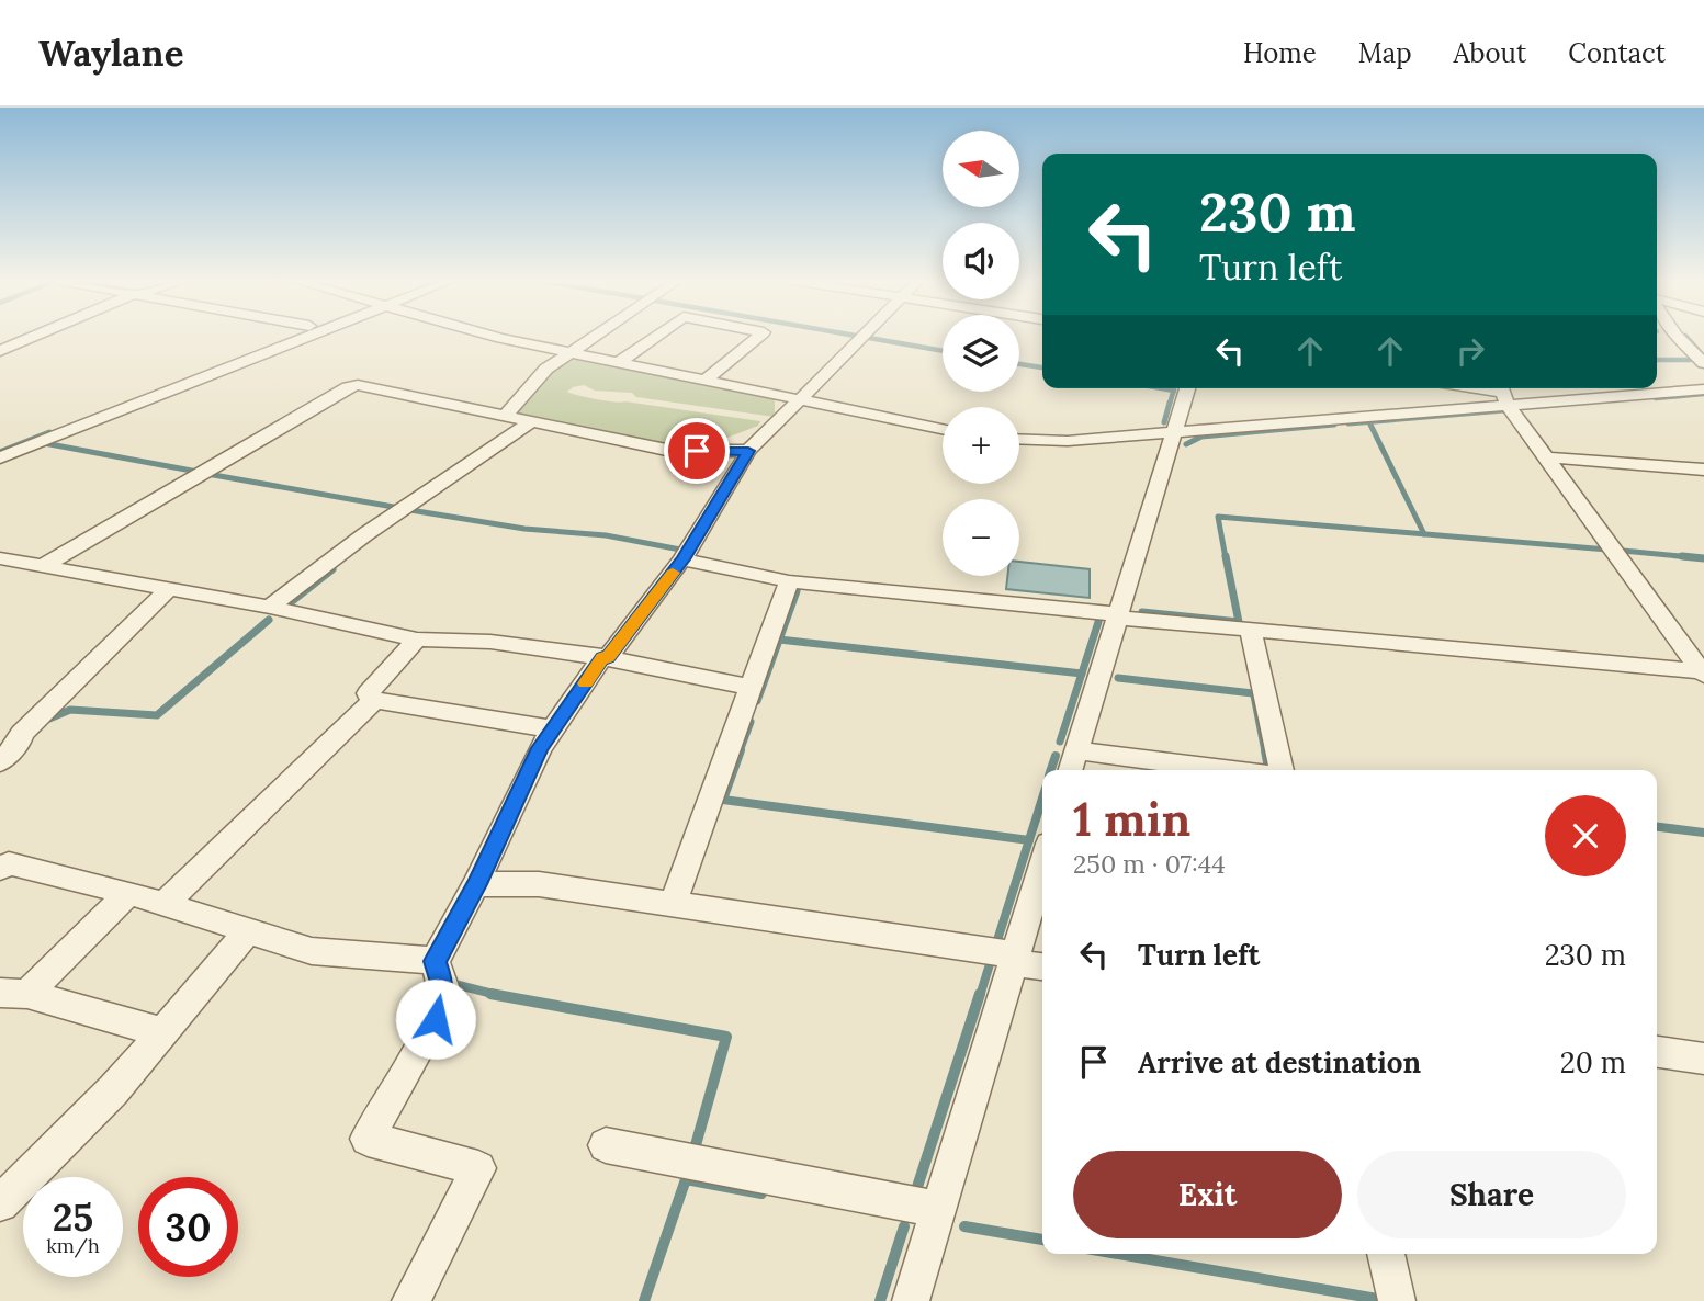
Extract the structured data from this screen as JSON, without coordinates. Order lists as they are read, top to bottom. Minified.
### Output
{"north":"left","page":{"header":"Waylane","nav":["Home","Map","About","Contact"],"map_buttons":["+","−"],"turn":["230 m","Turn left"],"heading":["1 min","250 m · 07:44"],"list":[{"name":"Turn left","value":"230 m"},{"name":"Arrive at destination","value":"20 m"}],"buttons":["Exit","Share"],"speed":"25 km/h","limit":"30"}}
